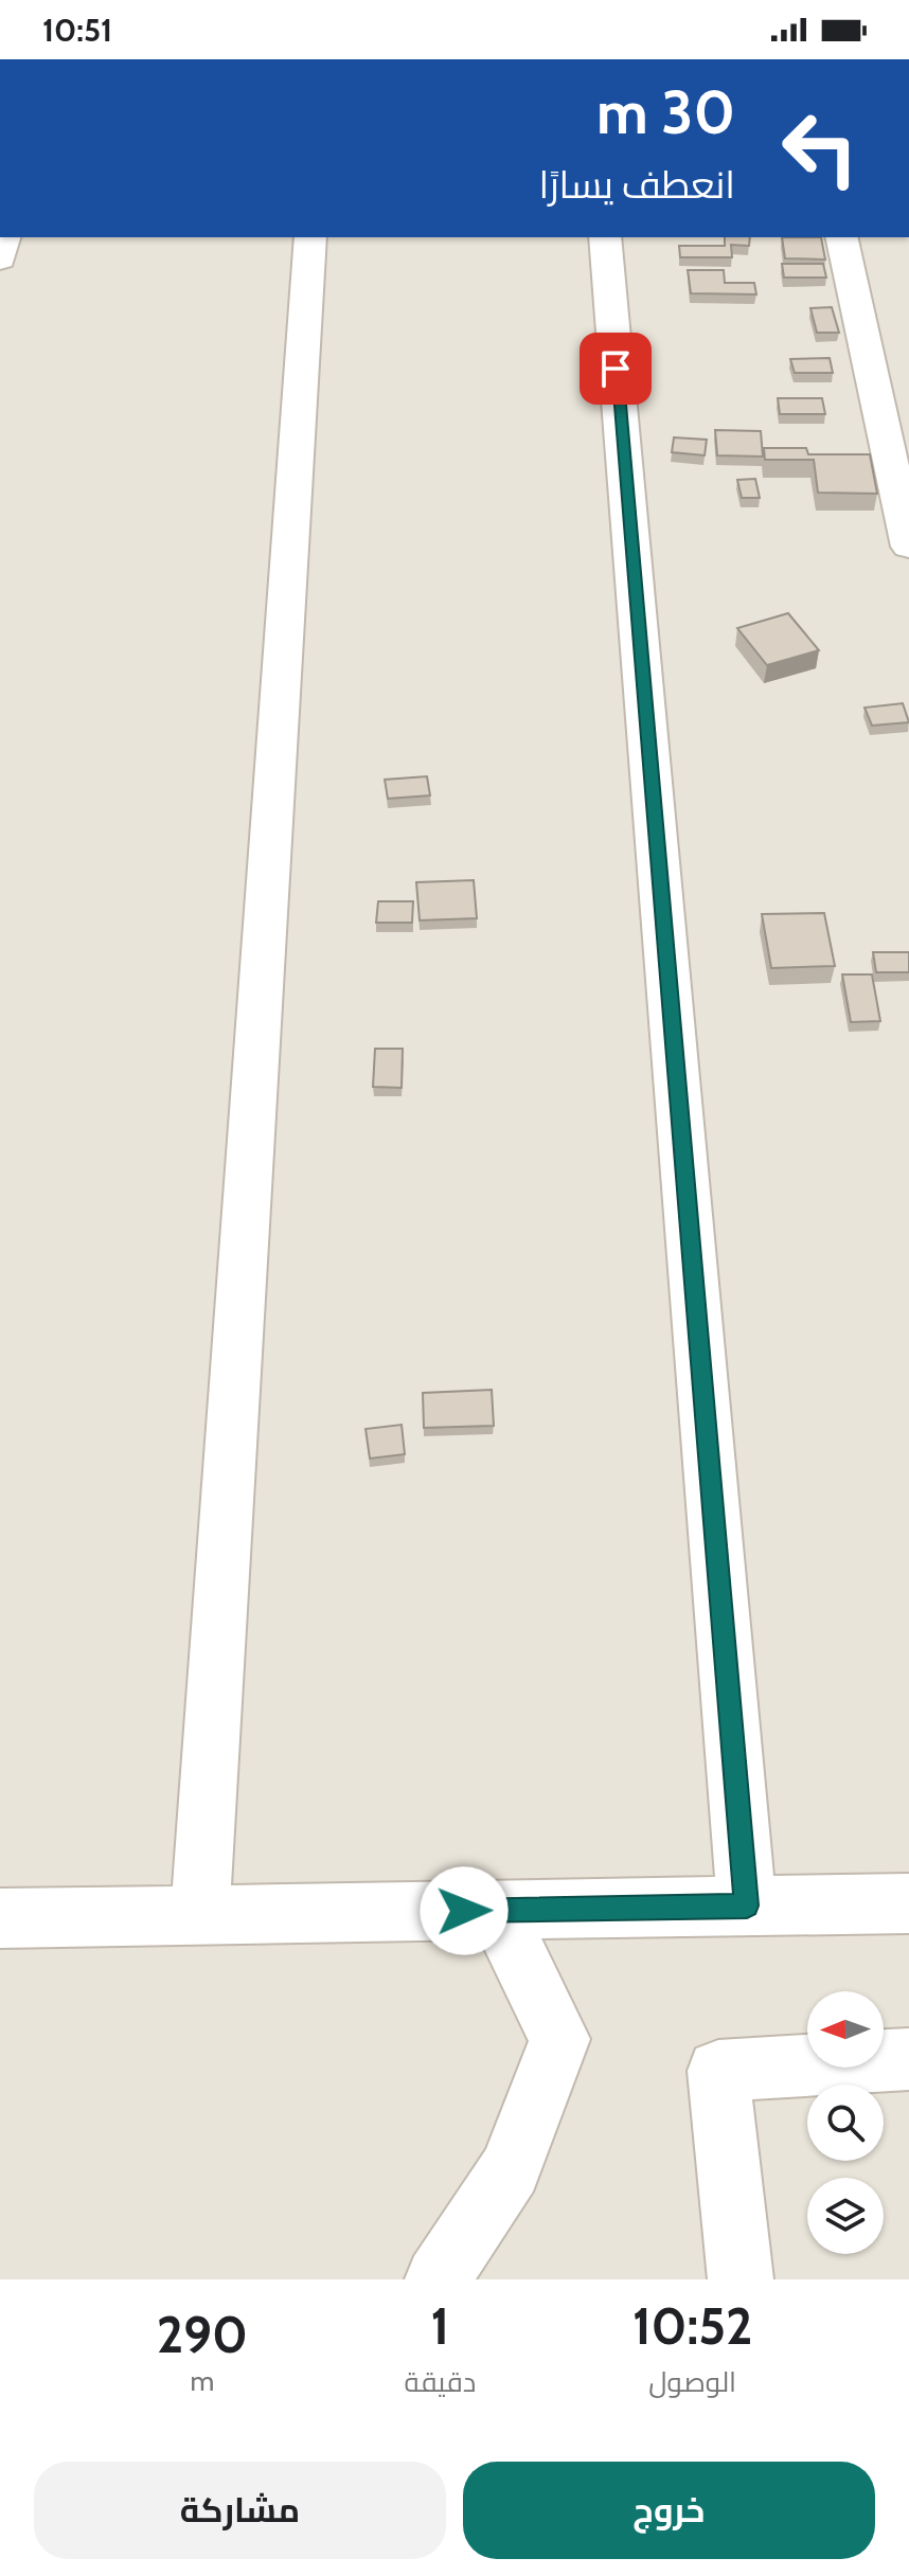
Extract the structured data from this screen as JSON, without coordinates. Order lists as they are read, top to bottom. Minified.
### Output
{"north":"left","page":{"status":"10:51","turn":["30 m","انعطف يسارًا"],"eta":["10:52","الوصول","1","دقيقة","290","m"],"buttons":["خروج","مشاركة"]}}
